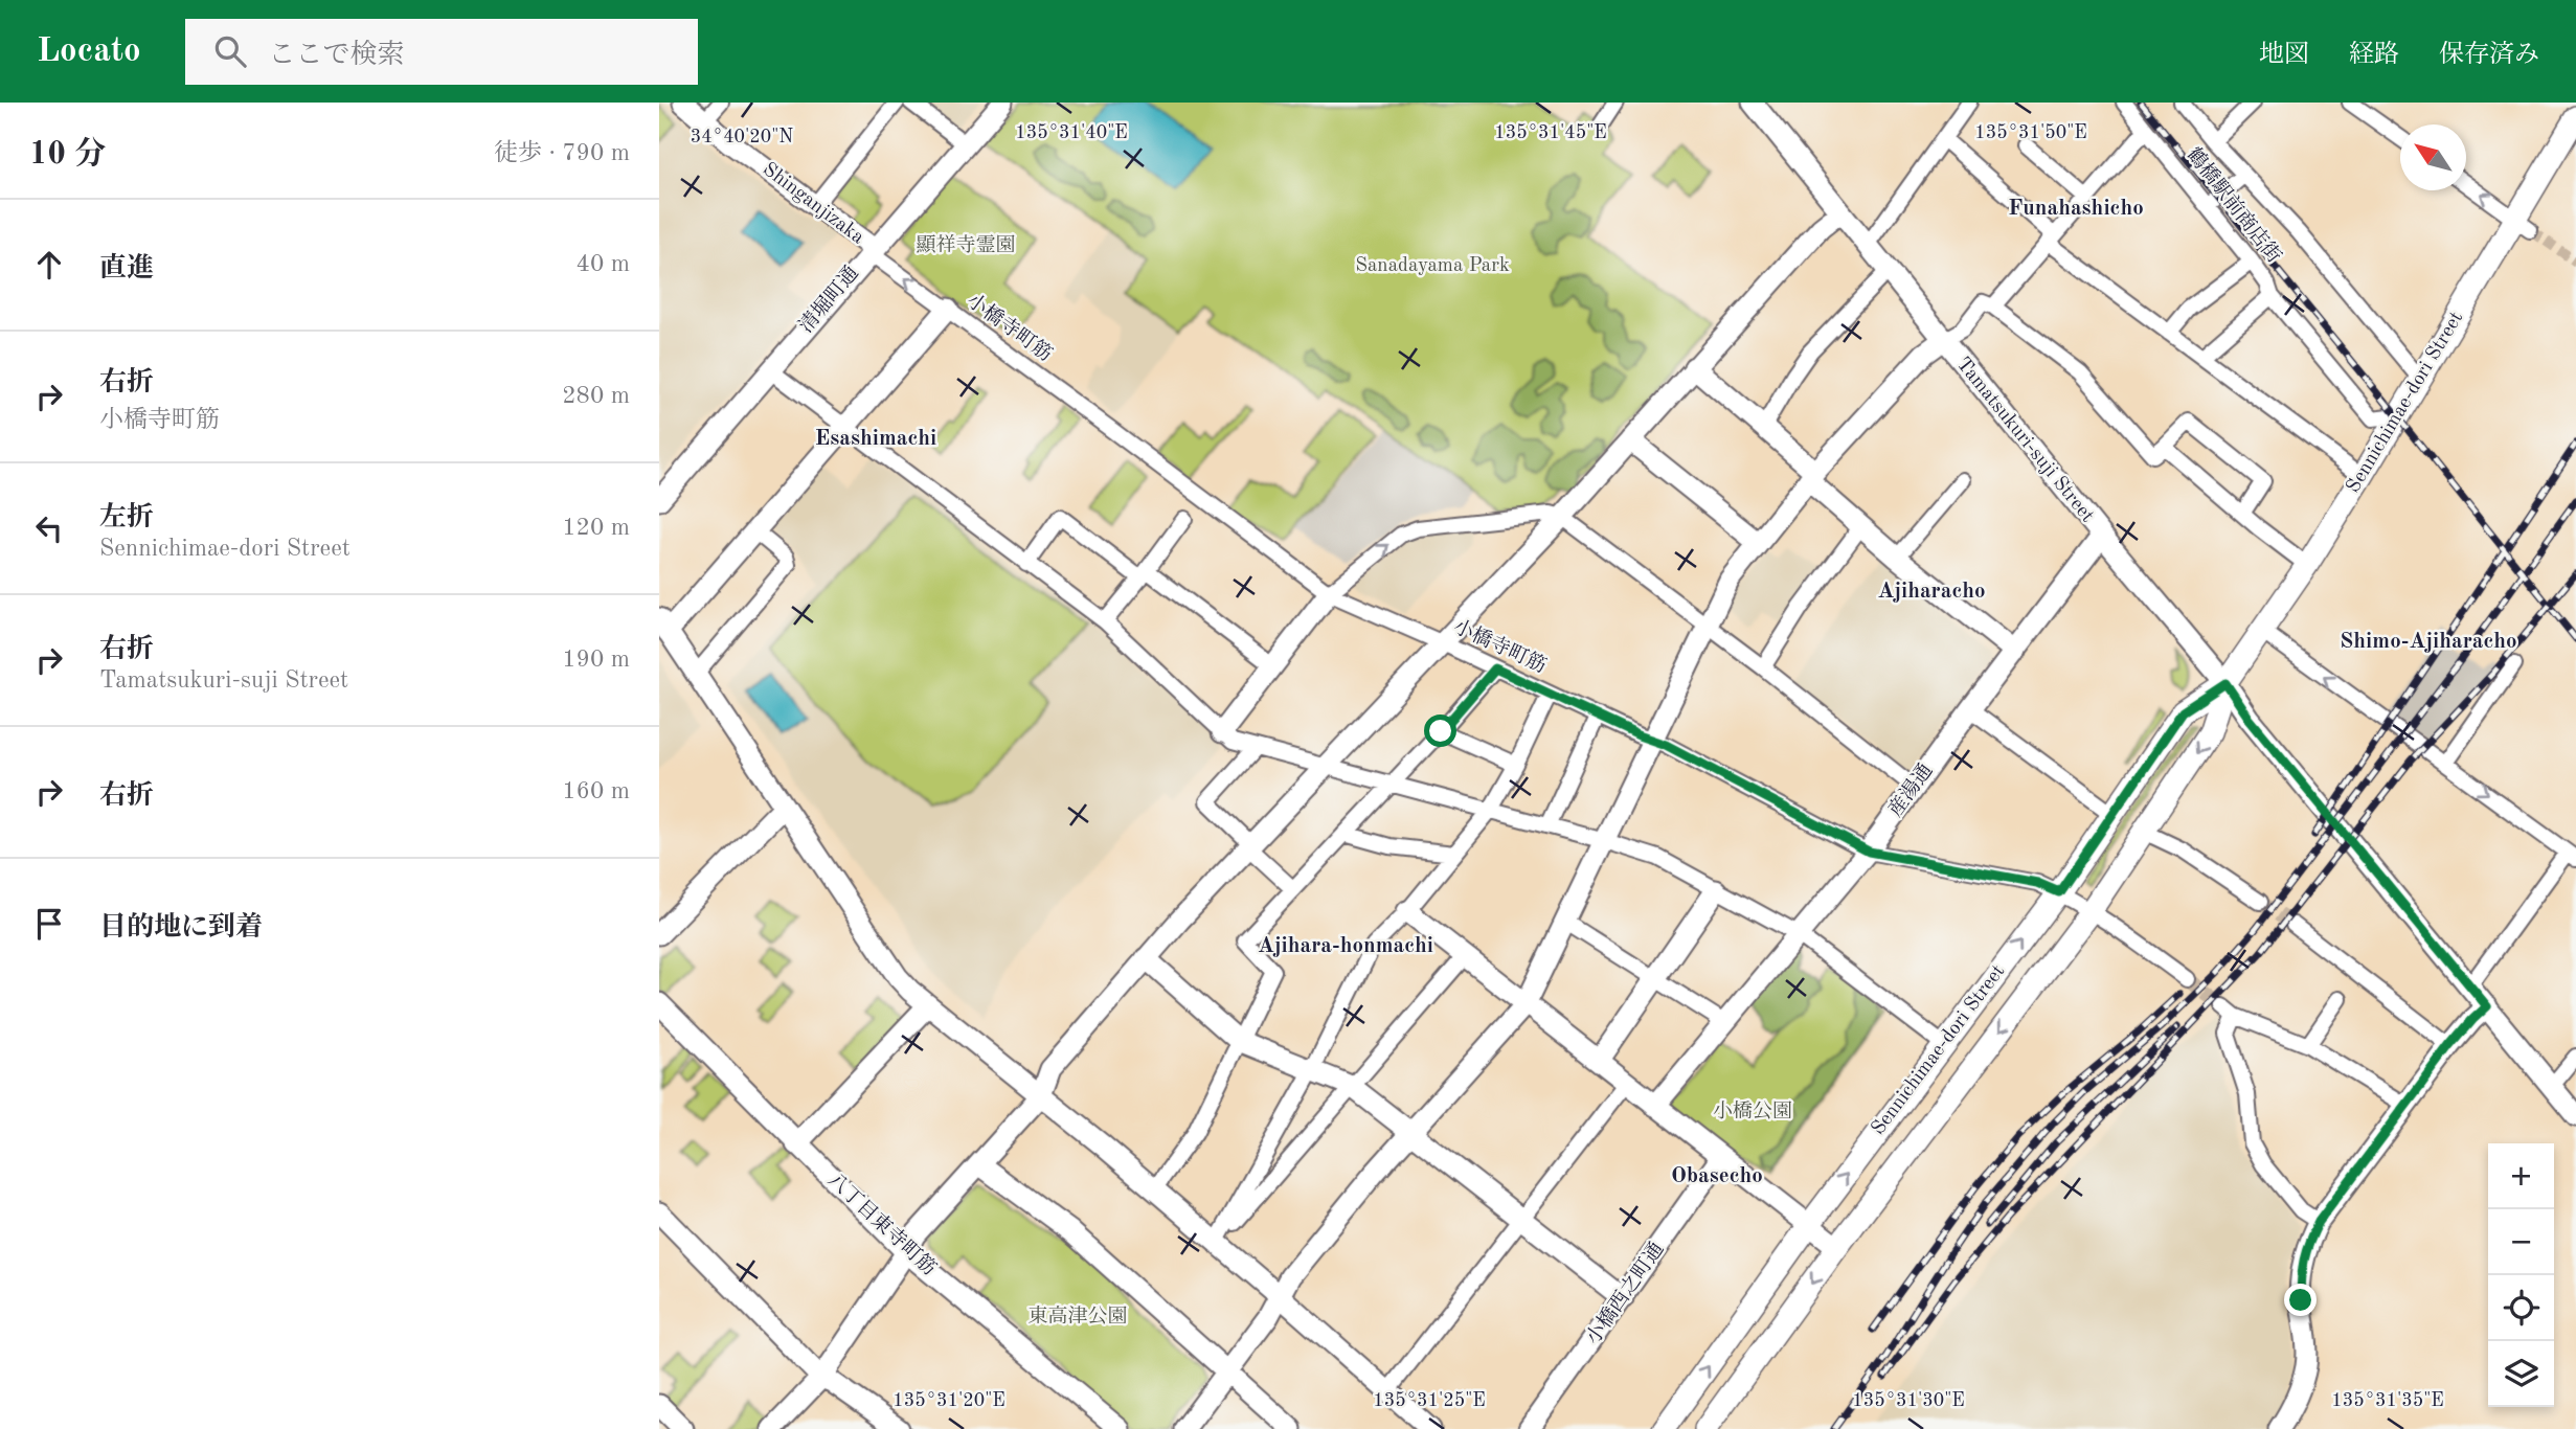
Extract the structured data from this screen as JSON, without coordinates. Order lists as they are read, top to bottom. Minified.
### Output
{"streets":{"main road":["Sennichimae-dori Street"],"street":["Shinganjizaka","鶴橋駅前商店街","清堀町通","小橋寺町筋","Tamatsukuri-suji Street","産湯通","八丁目東寺町筋","小橋西之町通"]},"crossings":[["Shinganjizaka","清堀町通"],["Shinganjizaka","小橋寺町筋"],["鶴橋駅前商店街","Sennichimae-dori Street"],["清堀町通","小橋寺町筋"],["小橋寺町筋","Sennichimae-dori Street"],["小橋寺町筋","産湯通"],["Sennichimae-dori Street","Tamatsukuri-suji Street"],["Tamatsukuri-suji Street","産湯通"]],"districts":["Funahashicho","Esashimachi","Ajiharacho","Shimo-Ajiharacho","Ajihara-honmachi","Obasecho"],"parks":["顯祥寺霊園","Sanadayama Park","小橋公園","東高津公園"],"north":"top left","page":{"header":"Locato","search":"ここで検索","nav":["地図","経路","保存済み"],"heading":["10 分","徒歩 · 790 m"],"list":[["直進","40 m"],["右折","小橋寺町筋","280 m"],["左折","Sennichimae-dori Street","120 m"],["右折","Tamatsukuri-suji Street","190 m"],["右折","160 m"],"目的地に到着"],"map_buttons":["+","−"]},"coordinates":["135°31'40\"E","135°31'45\"E","135°31'50\"E","34°40'20\"N","135°31'20\"E","135°31'25\"E","135°31'30\"E","135°31'35\"E"]}
